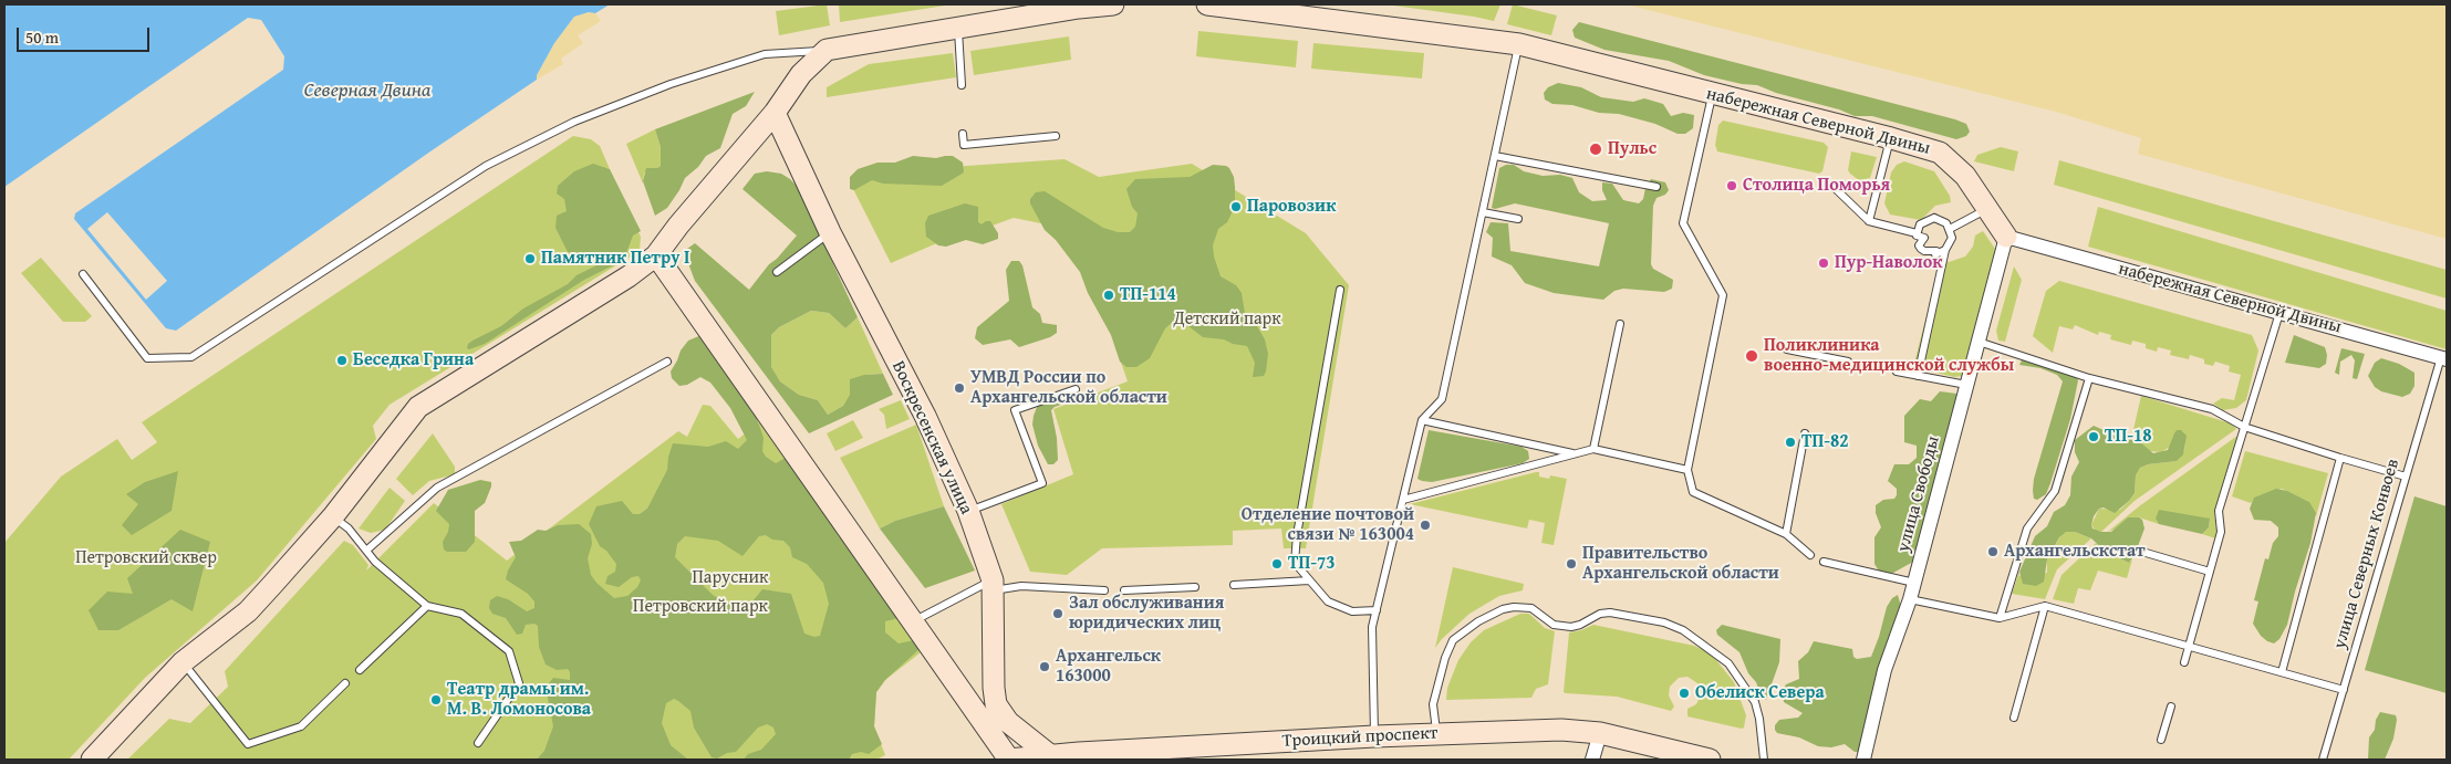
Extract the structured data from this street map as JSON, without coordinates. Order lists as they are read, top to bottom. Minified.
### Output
{"streets":{"street":["набережная Северной Двины","Воскресенская улица","улица Свободы","Троицкий проспект"],"lane":["улица Северных Конвоев"]},"crossings":[["набережная Северной Двины","улица Свободы"],["набережная Северной Двины","улица Северных Конвоев"],["Воскресенская улица","Троицкий проспект"]],"water":["Северная Двина"],"parks":["Детский парк","Петровский сквер","Парусник","Петровский парк"],"places":["Пульс","Столица Поморья","Паровозик","Памятник Петру I","Пур-Наволок","ТП-114","Поликлиника военно-медицинской службы","Беседка Грина","УМВД России по Архангельской области","ТП-18","ТП-82","Отделение почтовой связи № 163004","Архангельскстат","ТП-73","Правительство Архангельской области","Зал обслуживания юридических лиц","Архангельск 163000","Обелиск Севера","Театр драмы им. М. В. Ломоносова"],"scale_bar":"50 m"}
